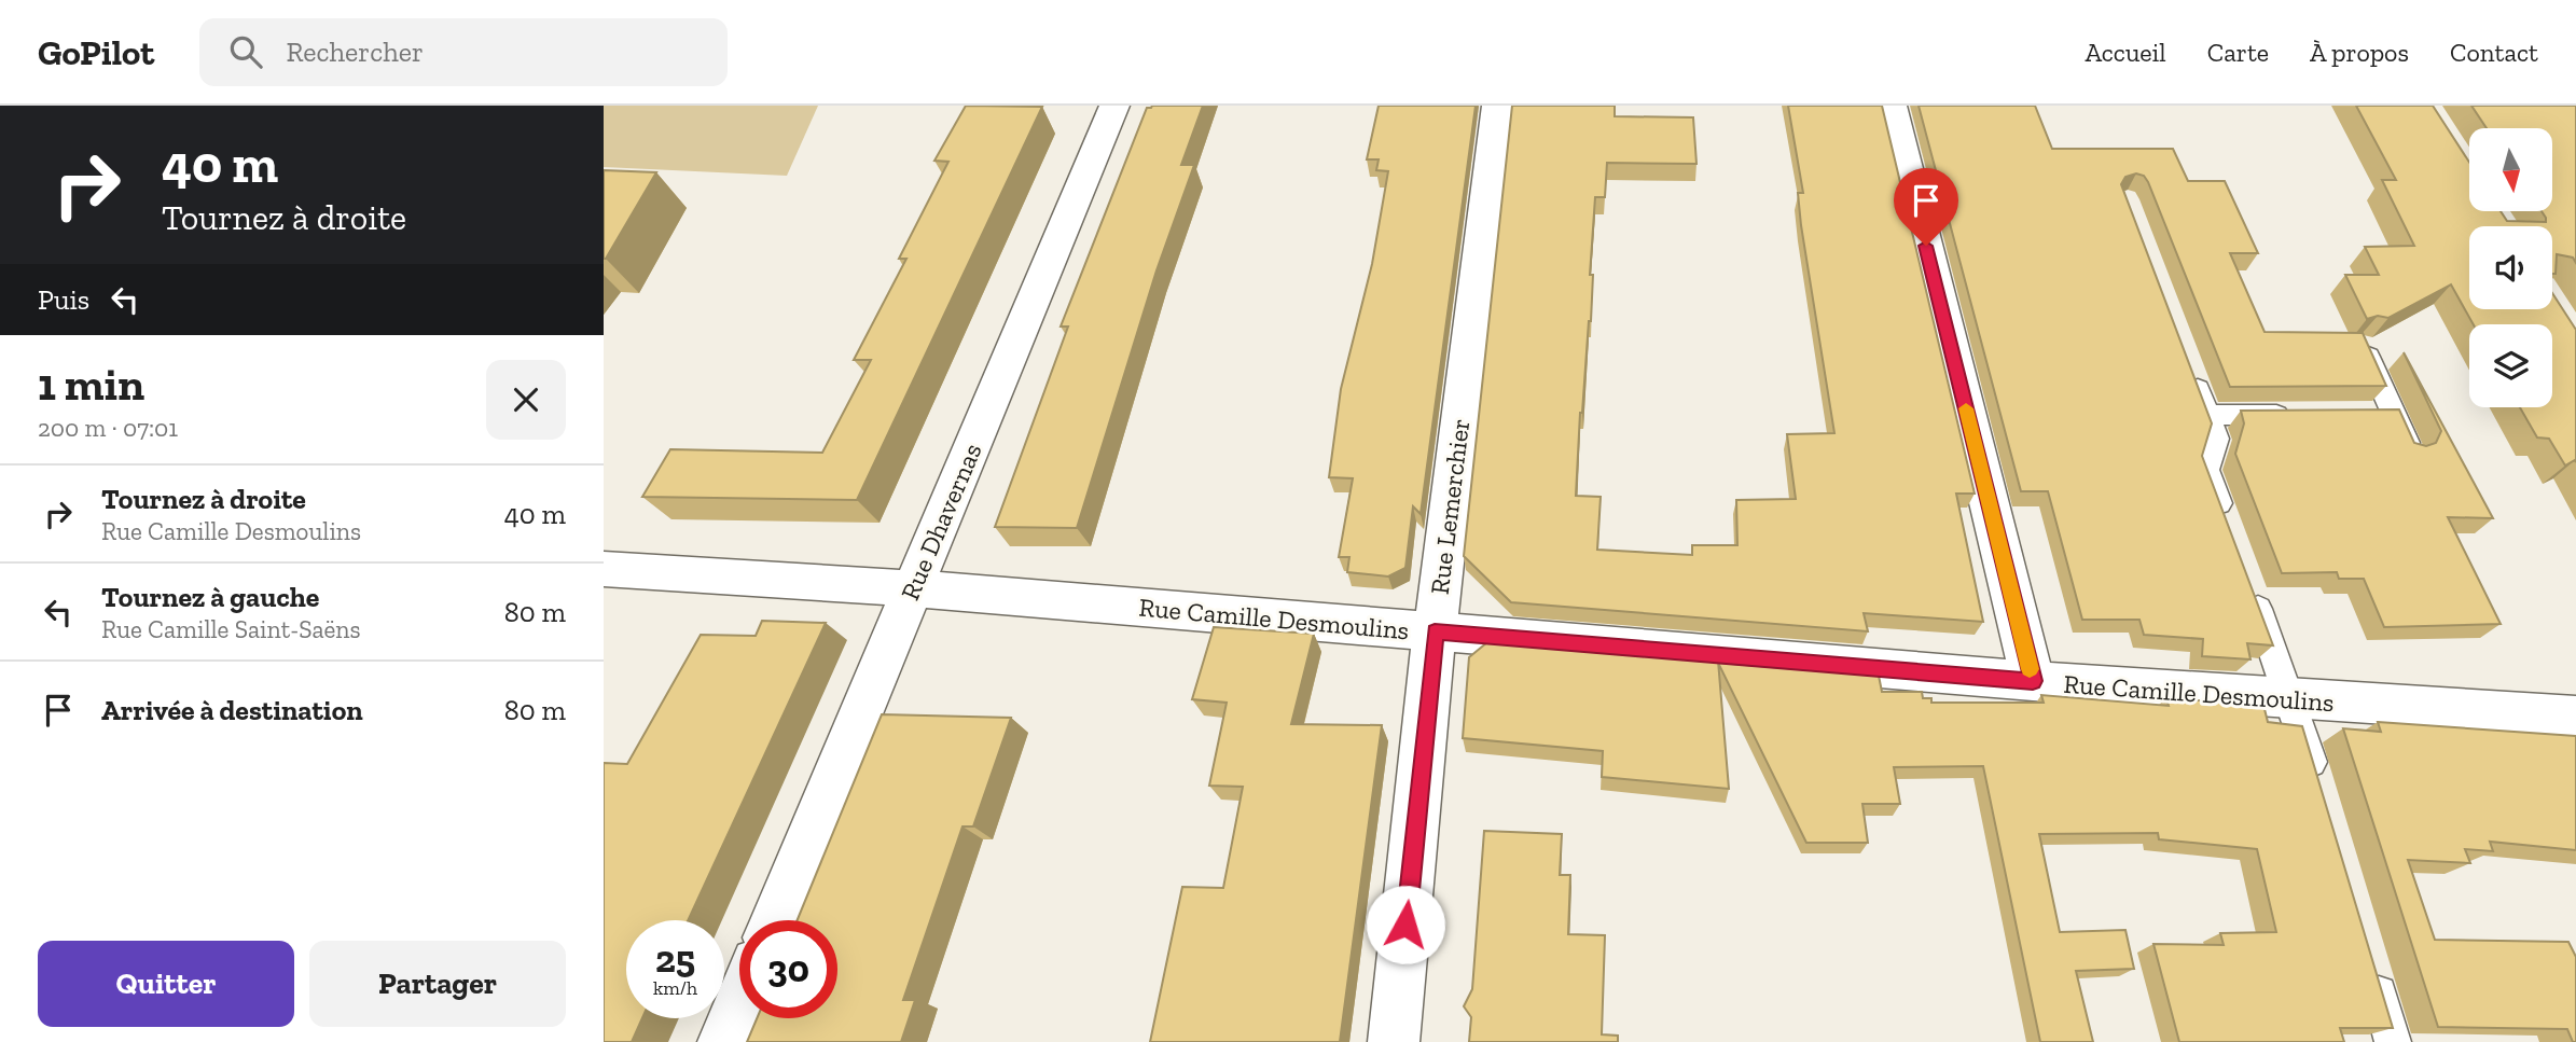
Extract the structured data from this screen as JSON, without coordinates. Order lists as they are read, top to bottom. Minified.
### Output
{"streets":{"street":["Rue Lemerchier","Rue Dhavernas","Rue Camille Desmoulins"]},"crossings":[["Rue Lemerchier","Rue Camille Desmoulins"],["Rue Dhavernas","Rue Camille Desmoulins"]],"north":"bottom","page":{"header":"GoPilot","search":"Rechercher","nav":["Accueil","Carte","À propos","Contact"],"turn":["40 m","Tournez à droite"],"then":"Puis","heading":["1 min","200 m · 07:01"],"list":[{"name":"Tournez à droite","note":"Rue Camille Desmoulins","value":"40 m"},{"name":"Tournez à gauche","note":"Rue Camille Saint-Saëns","value":"80 m"},{"name":"Arrivée à destination","value":"80 m"}],"speed":"25 km/h","limit":"30","buttons":["Quitter","Partager"]}}
